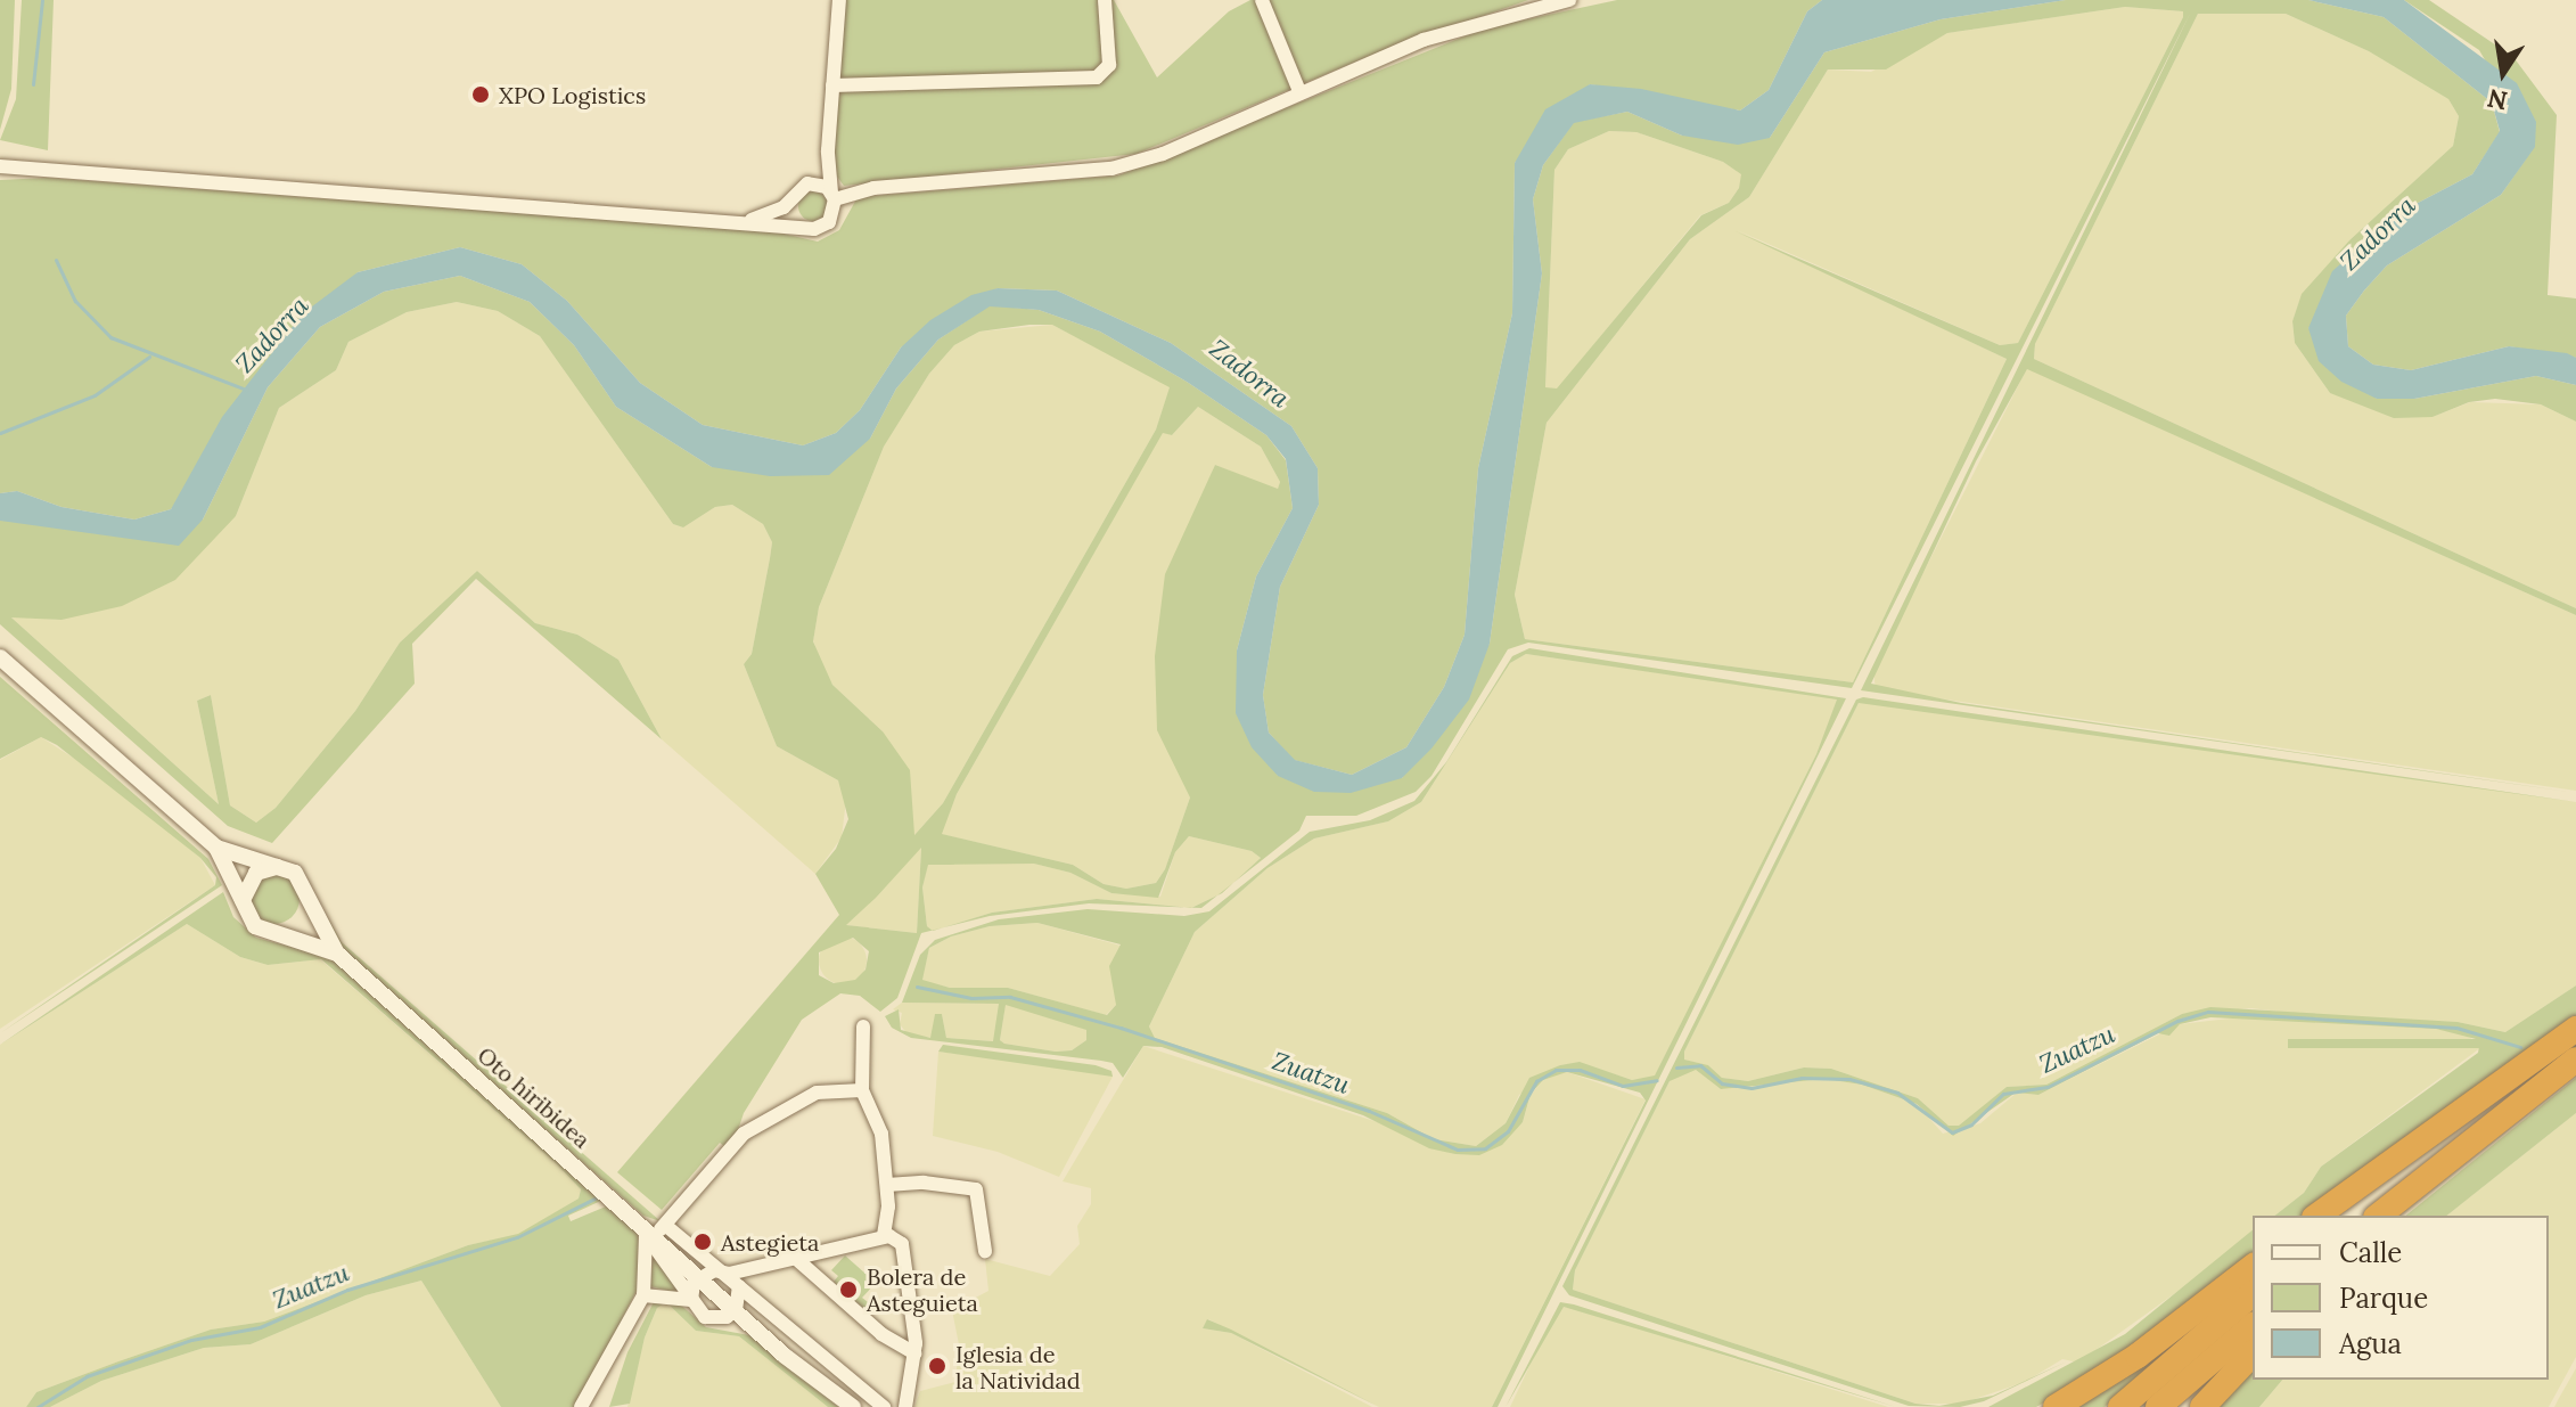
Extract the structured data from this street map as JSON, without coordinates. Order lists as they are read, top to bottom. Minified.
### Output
{"streets":{"street":["Oto hiribidea"]},"water":["Zadorra","Zuatzu"],"places":["XPO Logistics","Astegieta","Bolera de Asteguieta","Iglesia de la Natividad"],"legend":["Calle","Parque","Agua"],"north":"bottom"}
